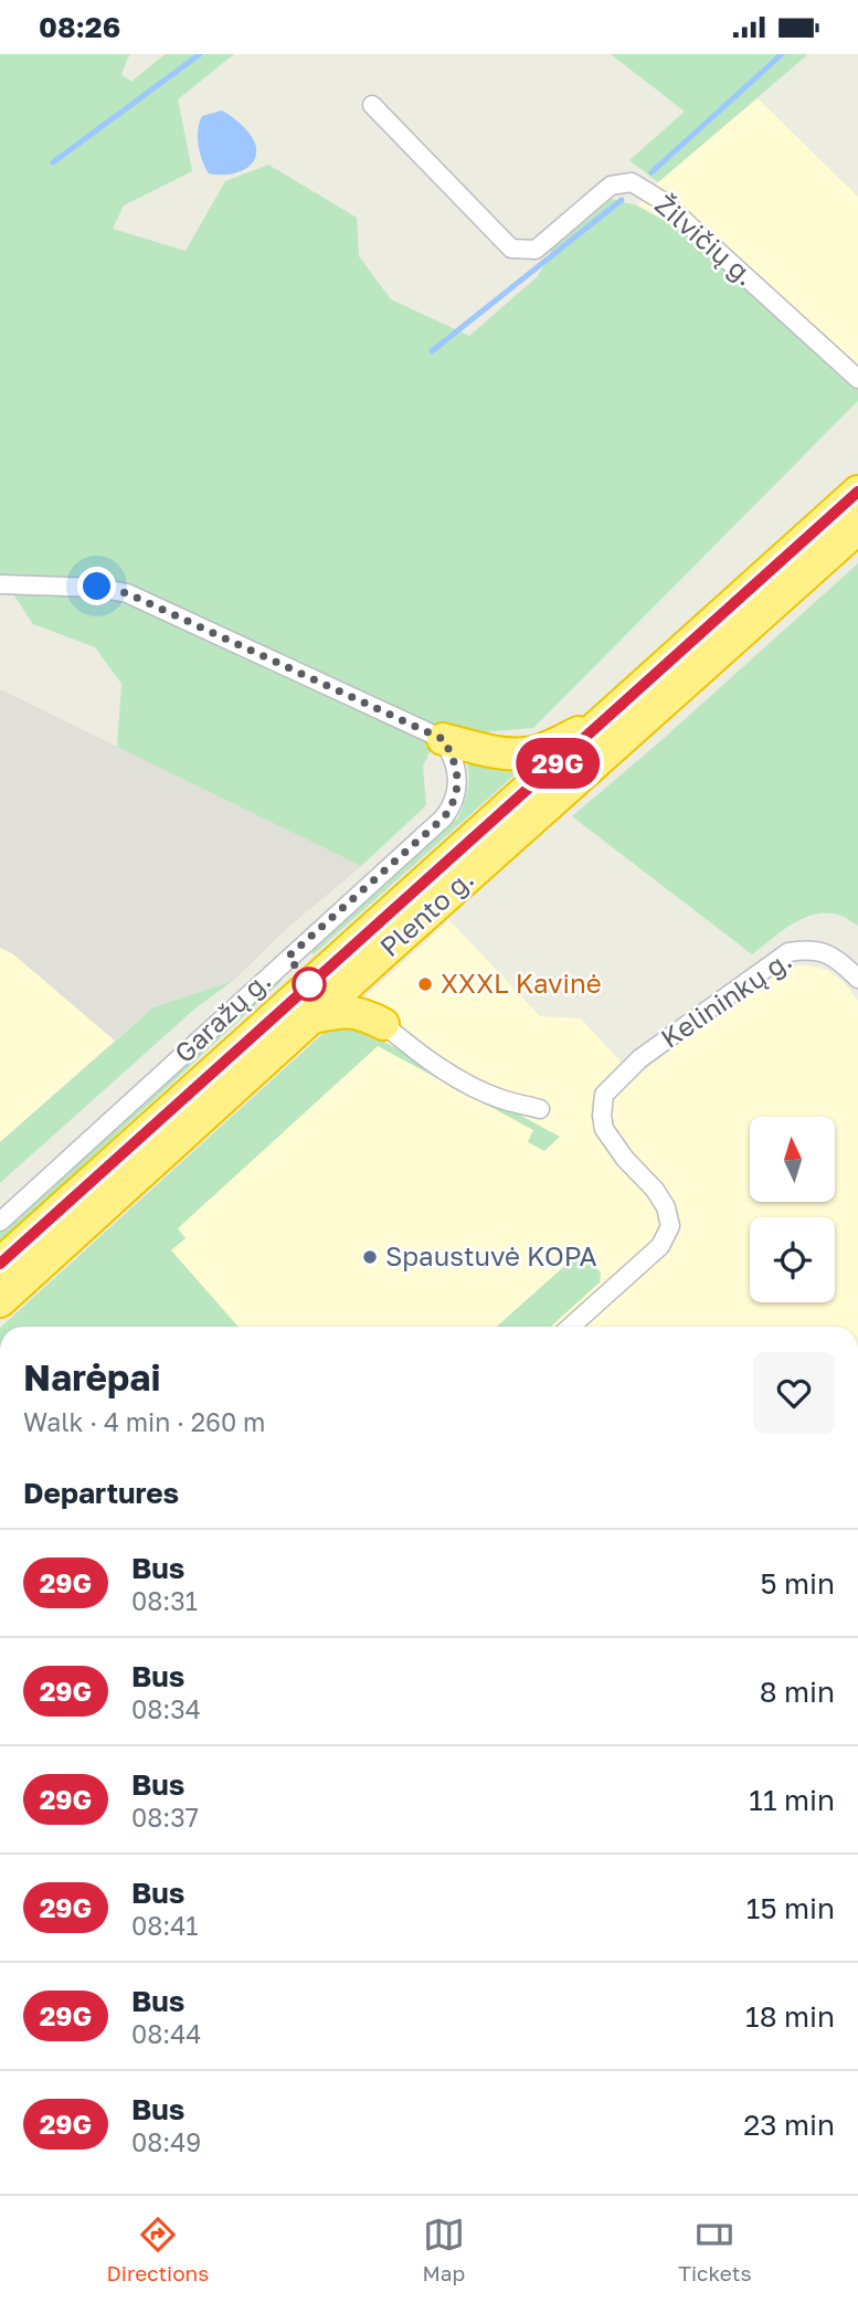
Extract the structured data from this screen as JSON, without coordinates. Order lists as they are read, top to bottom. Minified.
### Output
{"streets":{"highway":["Plento g."],"street":["Žilvičių g.","Kelininkų g.","Garažų g."]},"places":["XXXL Kavinė","Spaustuvė KOPA"],"lines":["bus line 29G"],"north":"top","page":{"status":"08:26","on_map":"29G","heading":[["Narėpai","Walk · 4 min · 260 m"],"Departures"],"list":[{"mark":"29G","name":"Bus","note":"08:31","value":"5 min"},{"mark":"29G","name":"Bus","note":"08:34","value":"8 min"},{"mark":"29G","name":"Bus","note":"08:37","value":"11 min"},{"mark":"29G","name":"Bus","note":"08:41","value":"15 min"},{"mark":"29G","name":"Bus","note":"08:44","value":"18 min"},{"mark":"29G","name":"Bus","note":"08:49","value":"23 min"}],"tabs":["Directions","Map","Tickets"]}}
